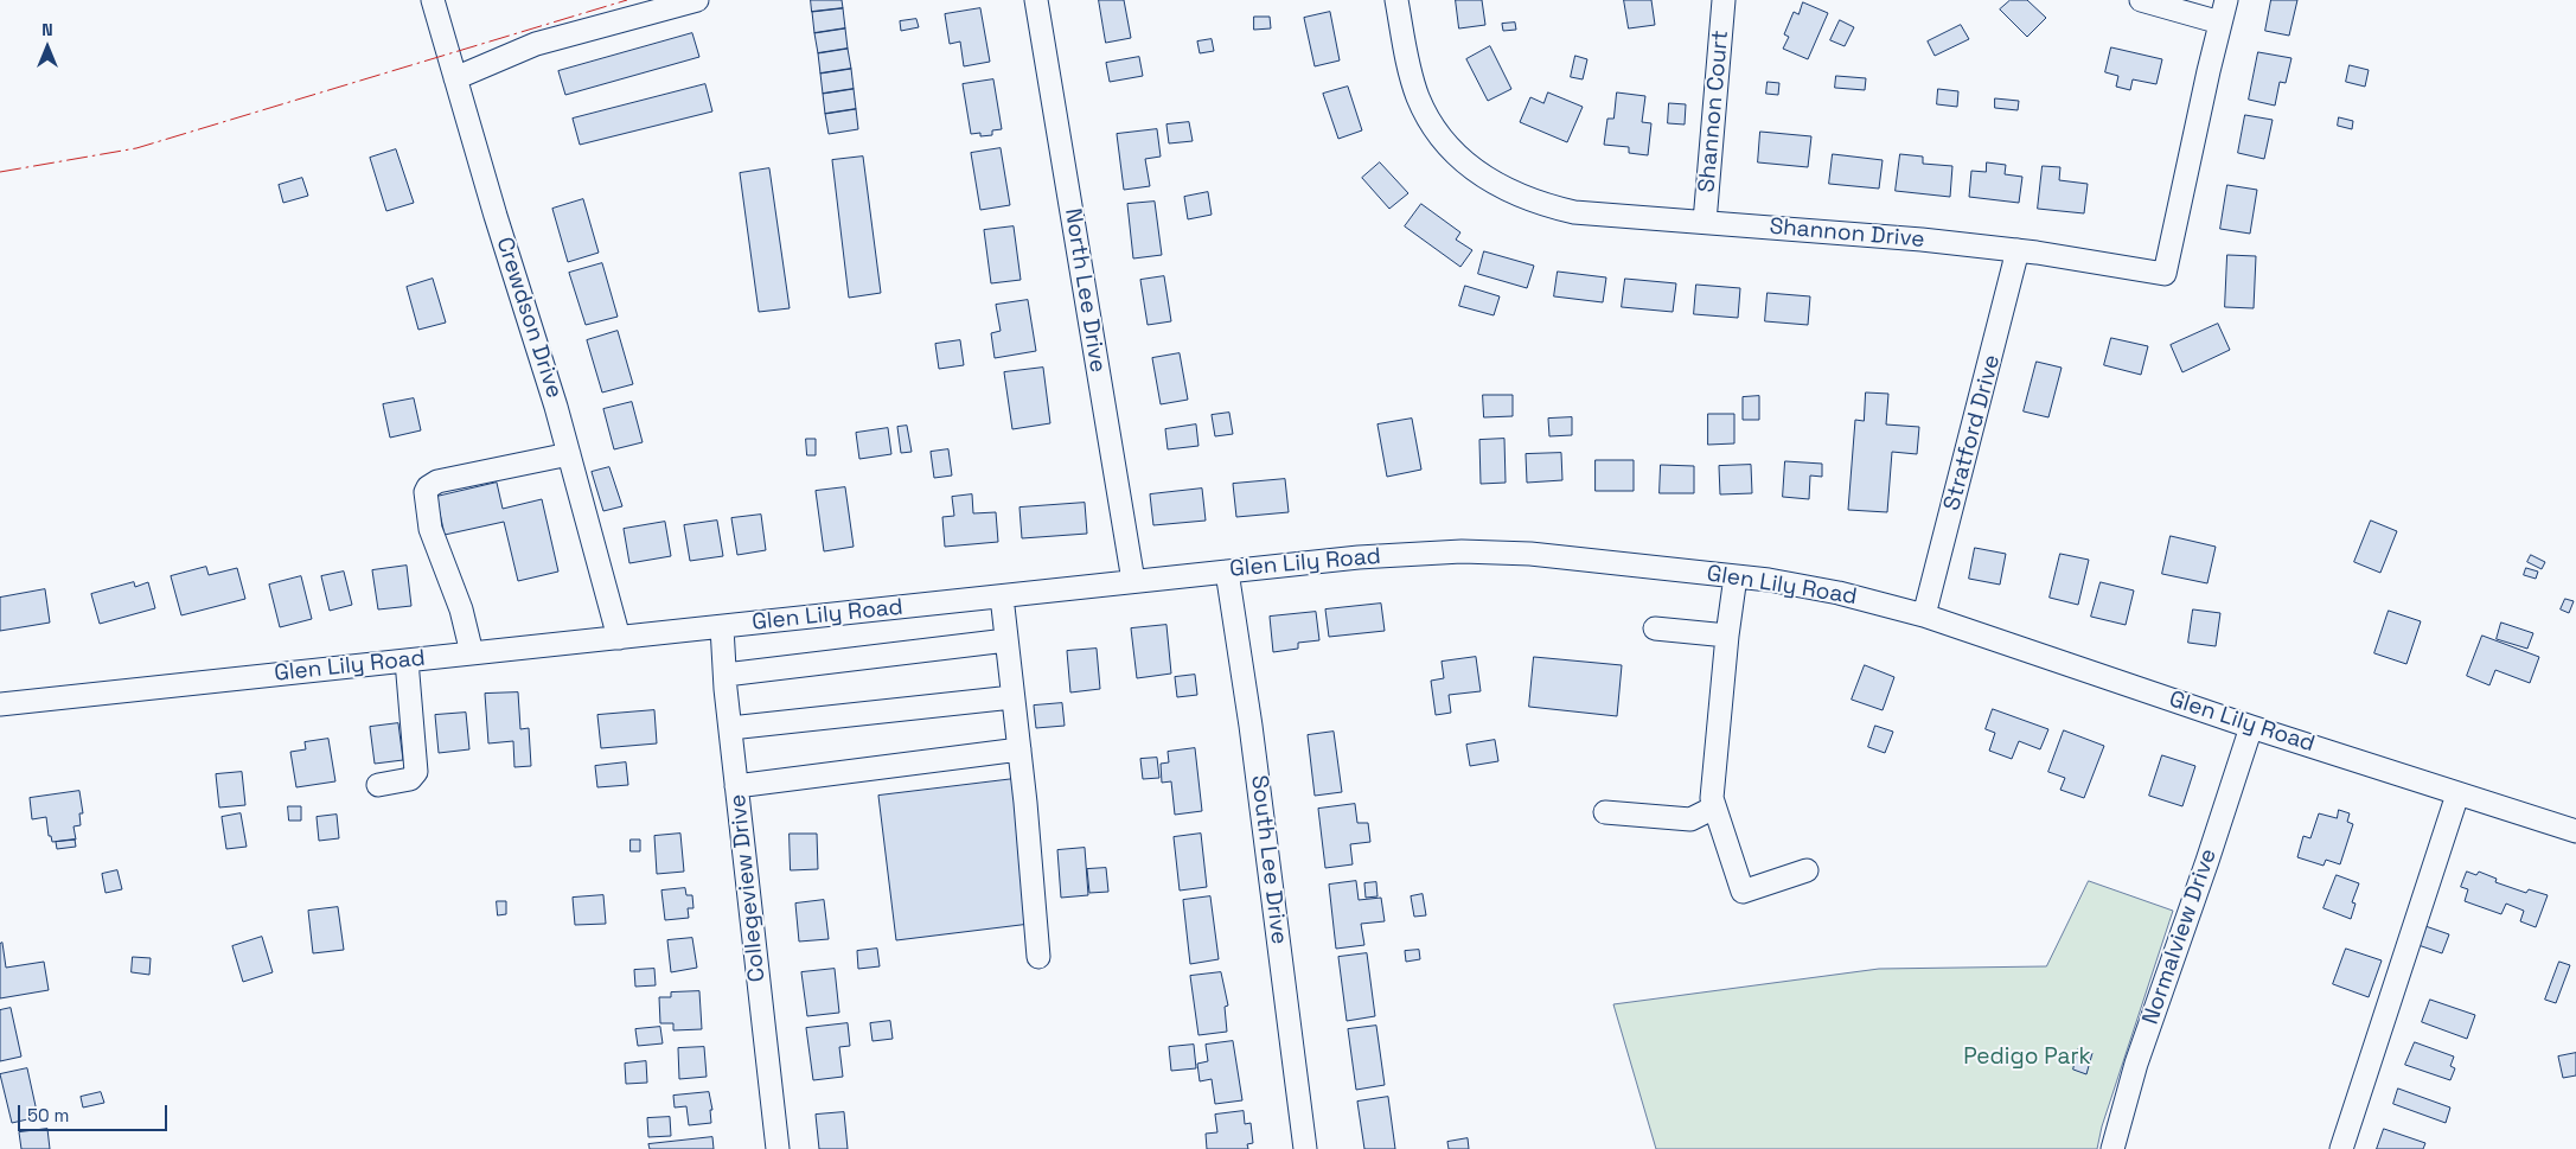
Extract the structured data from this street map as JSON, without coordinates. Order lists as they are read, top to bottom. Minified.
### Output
{"streets":{"street":["Shannon Court","Shannon Drive","North Lee Drive","Crewdson Drive","Stratford Drive","Glen Lily Road","South Lee Drive","Collegeview Drive","Normalview Drive"]},"crossings":[["Shannon Court","Shannon Drive"],["Shannon Drive","Stratford Drive"],["North Lee Drive","Glen Lily Road"],["Crewdson Drive","Glen Lily Road"],["Stratford Drive","Glen Lily Road"],["Glen Lily Road","South Lee Drive"],["Glen Lily Road","Collegeview Drive"],["Glen Lily Road","Normalview Drive"]],"parks":["Pedigo Park"],"scale_bar":"50 m","north":"top"}
